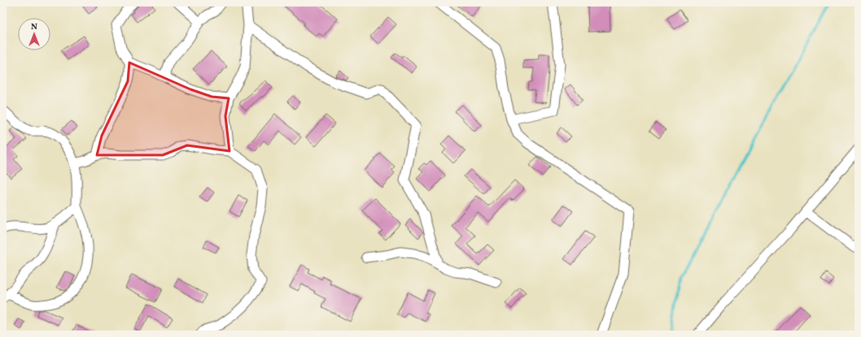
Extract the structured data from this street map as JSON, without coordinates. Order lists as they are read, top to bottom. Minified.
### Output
{"north":"top"}
